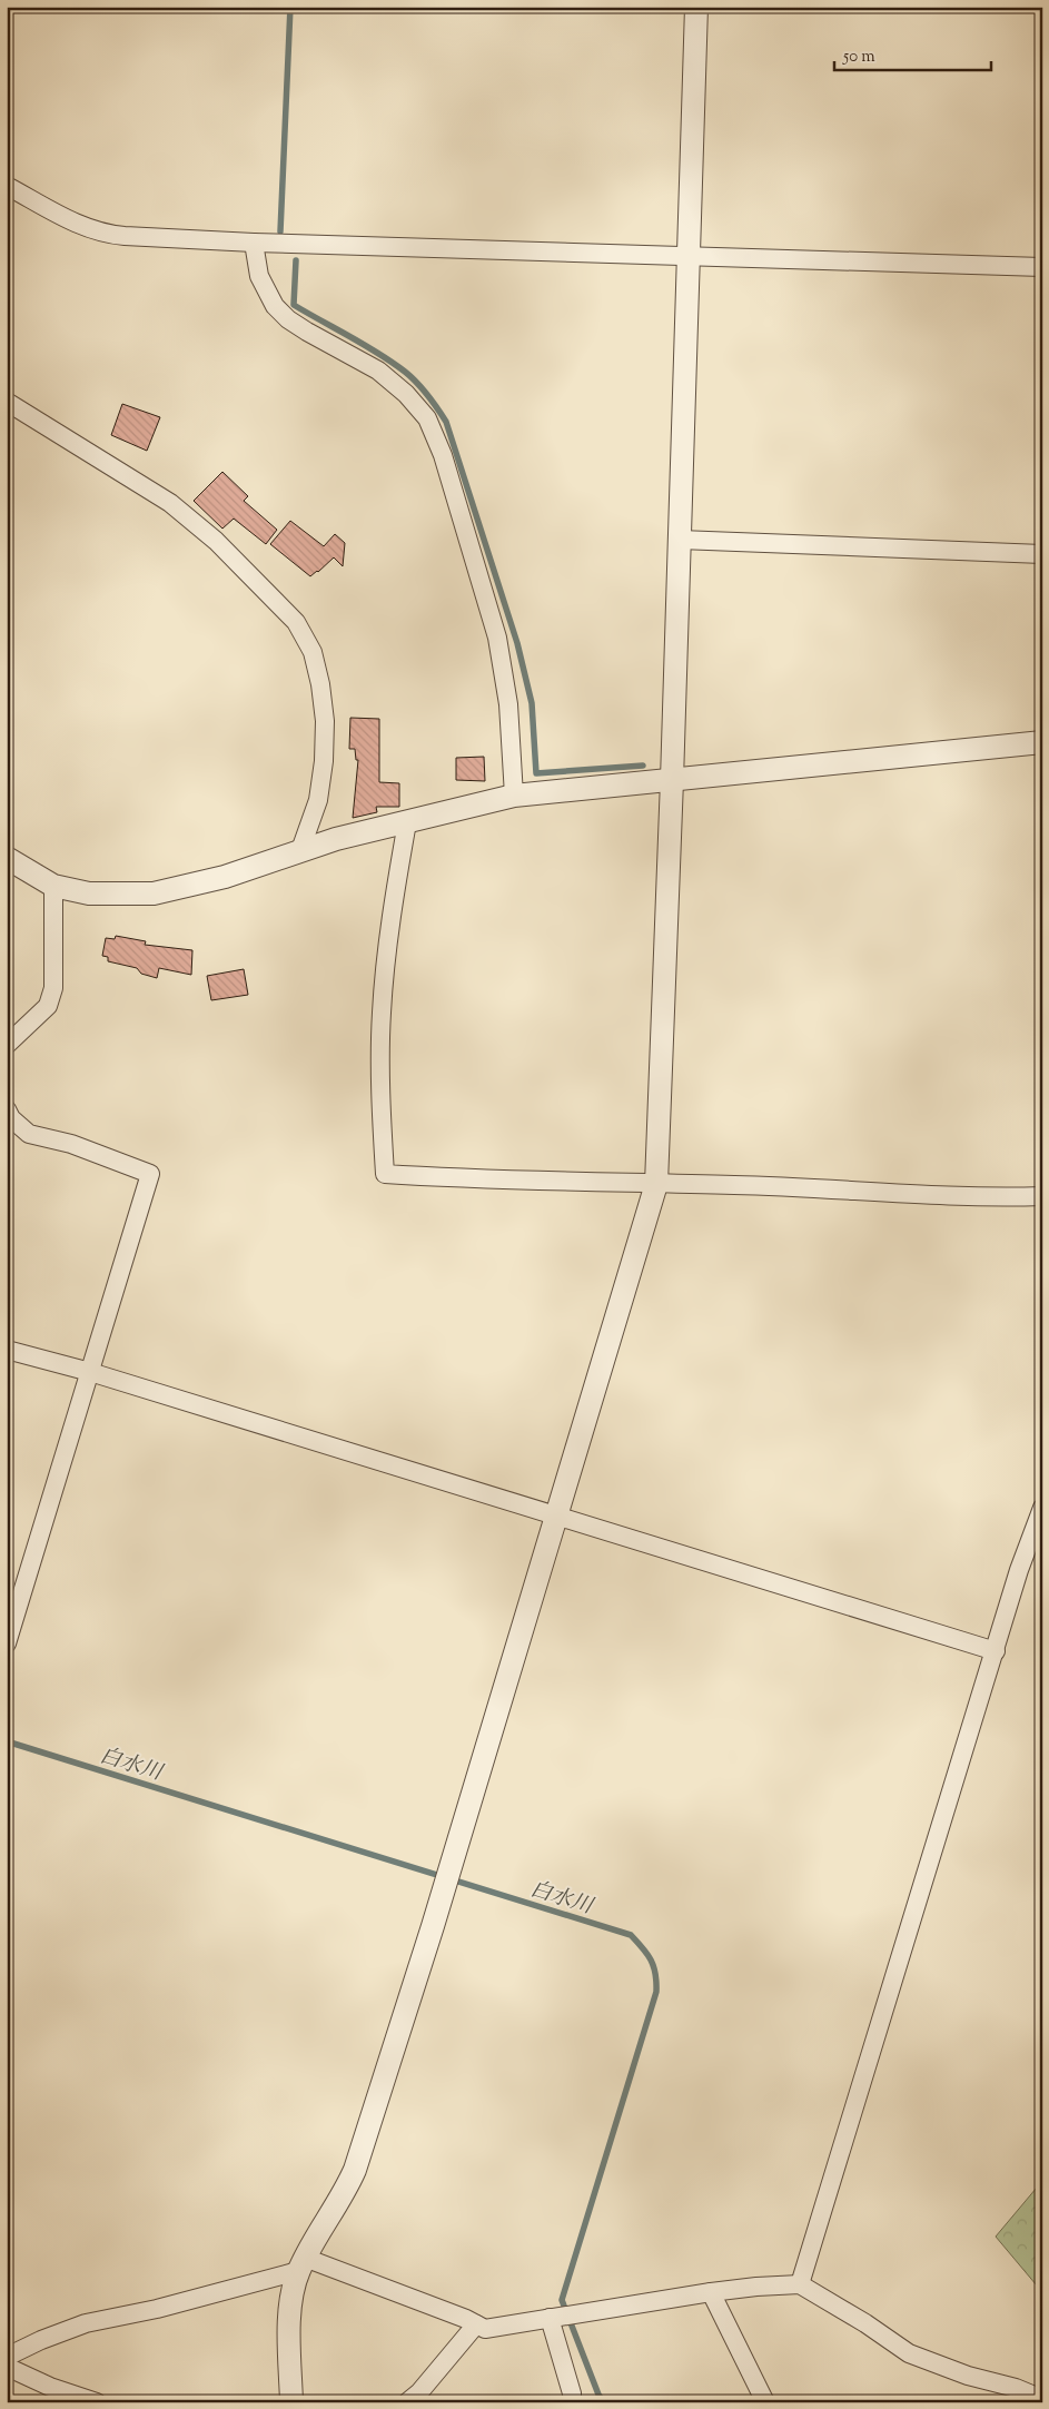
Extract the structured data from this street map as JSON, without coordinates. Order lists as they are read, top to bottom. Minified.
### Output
{"water":["白水川"],"scale_bar":"50 m"}
